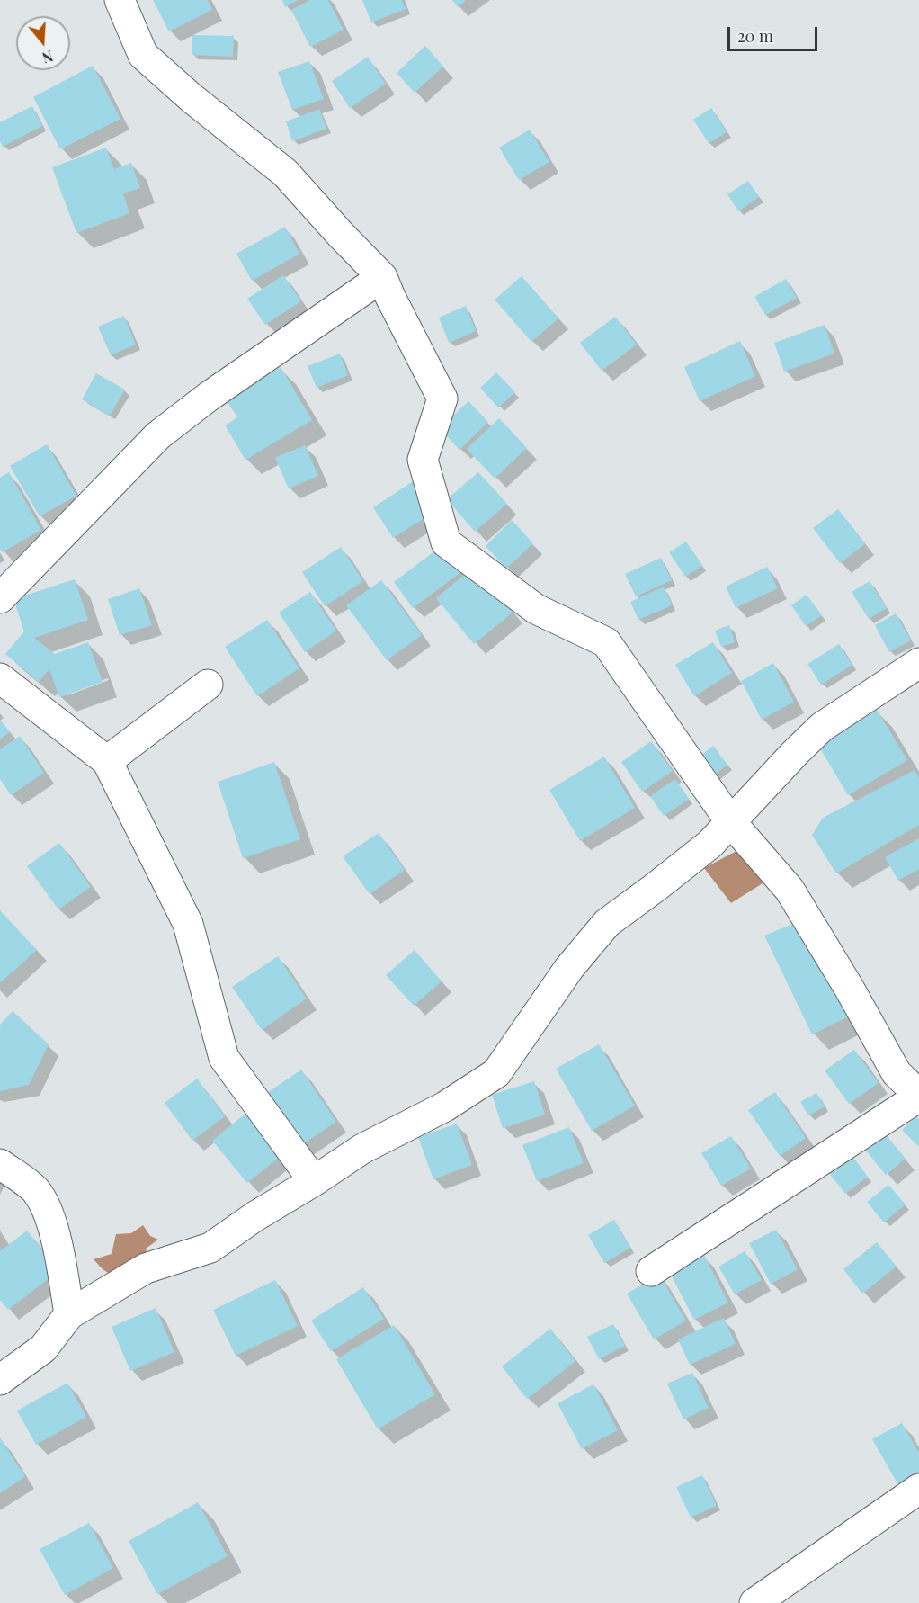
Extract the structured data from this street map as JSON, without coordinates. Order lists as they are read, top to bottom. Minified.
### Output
{"scale_bar":"20 m","north":"bottom"}
